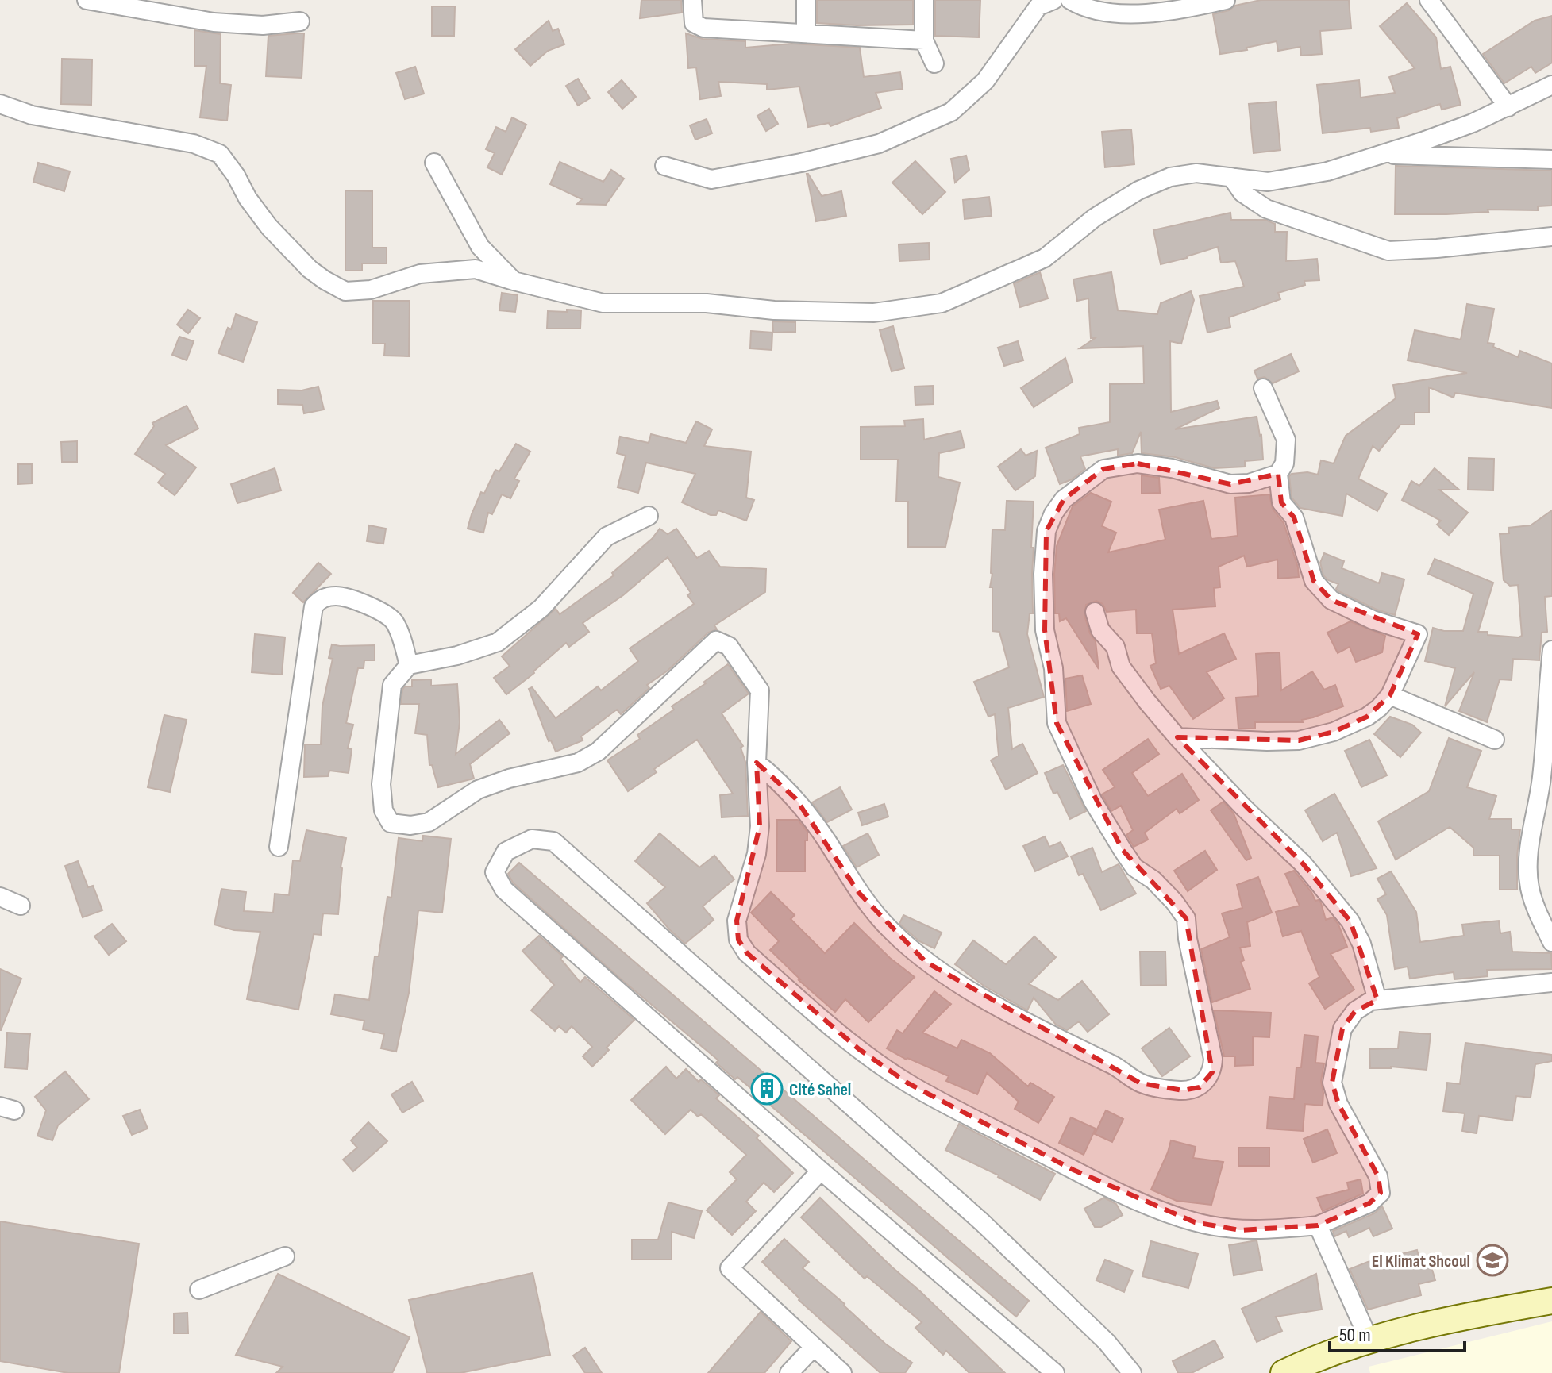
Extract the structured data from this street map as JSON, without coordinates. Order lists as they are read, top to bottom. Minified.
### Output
{"places":{"building":["Cité Sahel"],"school or university":["El Klimat Shcoul"]},"scale_bar":"50 m"}
